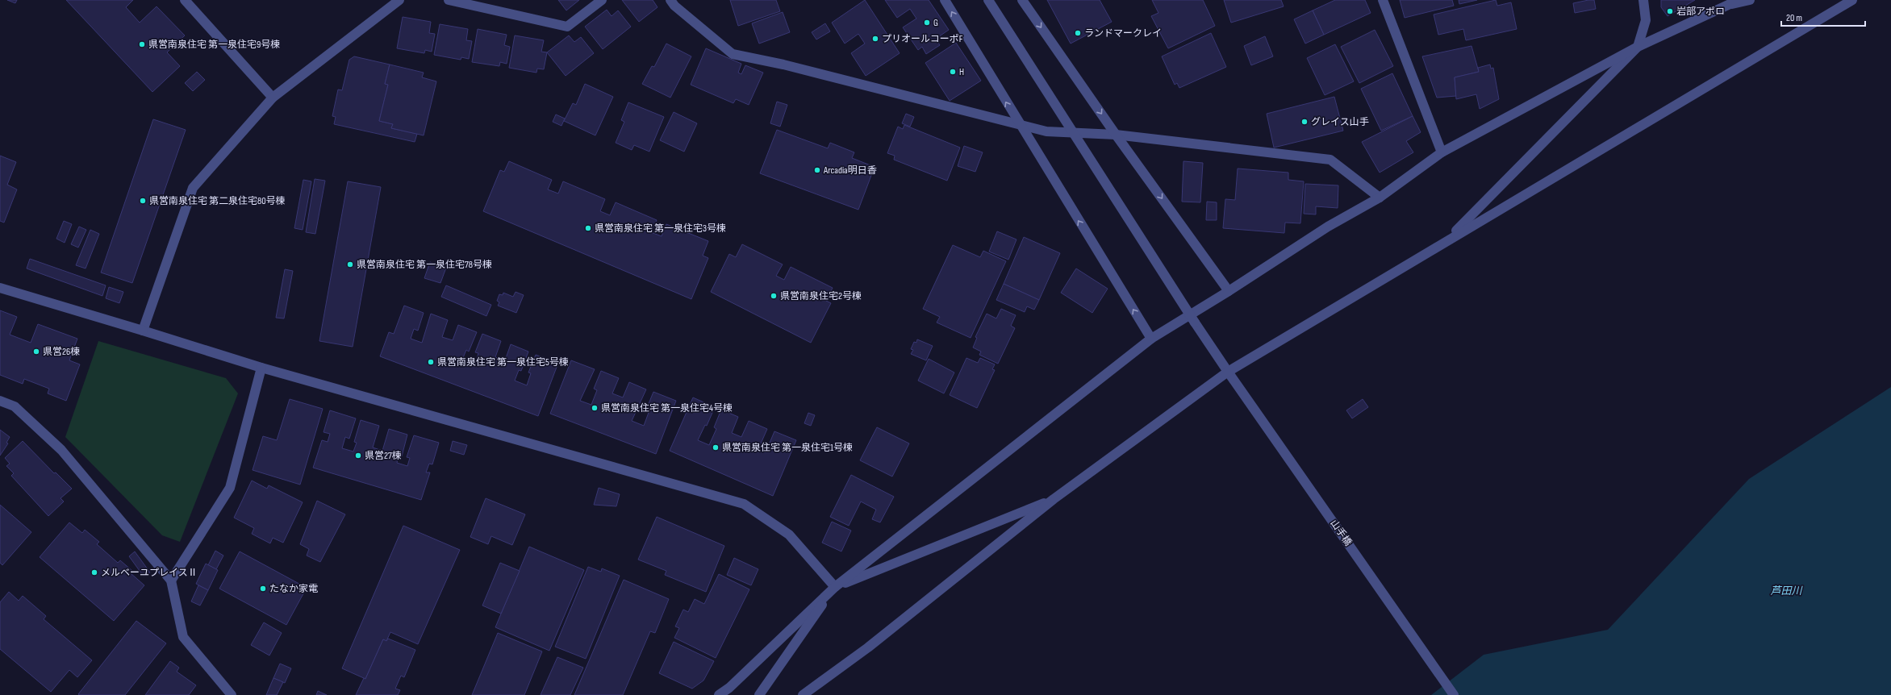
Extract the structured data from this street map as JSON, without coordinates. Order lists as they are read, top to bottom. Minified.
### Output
{"streets":{"street":["山手橋"]},"water":["芦田川"],"places":["岩部アポロ","G","ランドマークレイ","プリオールコーポF","県営南泉住宅 第一泉住宅9号棟","H","グレイス山手","Arcadia明日香","県営南泉住宅 第二泉住宅80号棟","県営南泉住宅 第一泉住宅3号棟","県営南泉住宅 第一泉住宅78号棟","県営南泉住宅2号棟","県営26棟","県営南泉住宅 第一泉住宅5号棟","県営南泉住宅 第一泉住宅4号棟","県営南泉住宅 第一泉住宅1号棟","県営27棟","メルベーユプレイスⅡ","たなか家電"],"scale_bar":"20 m"}
